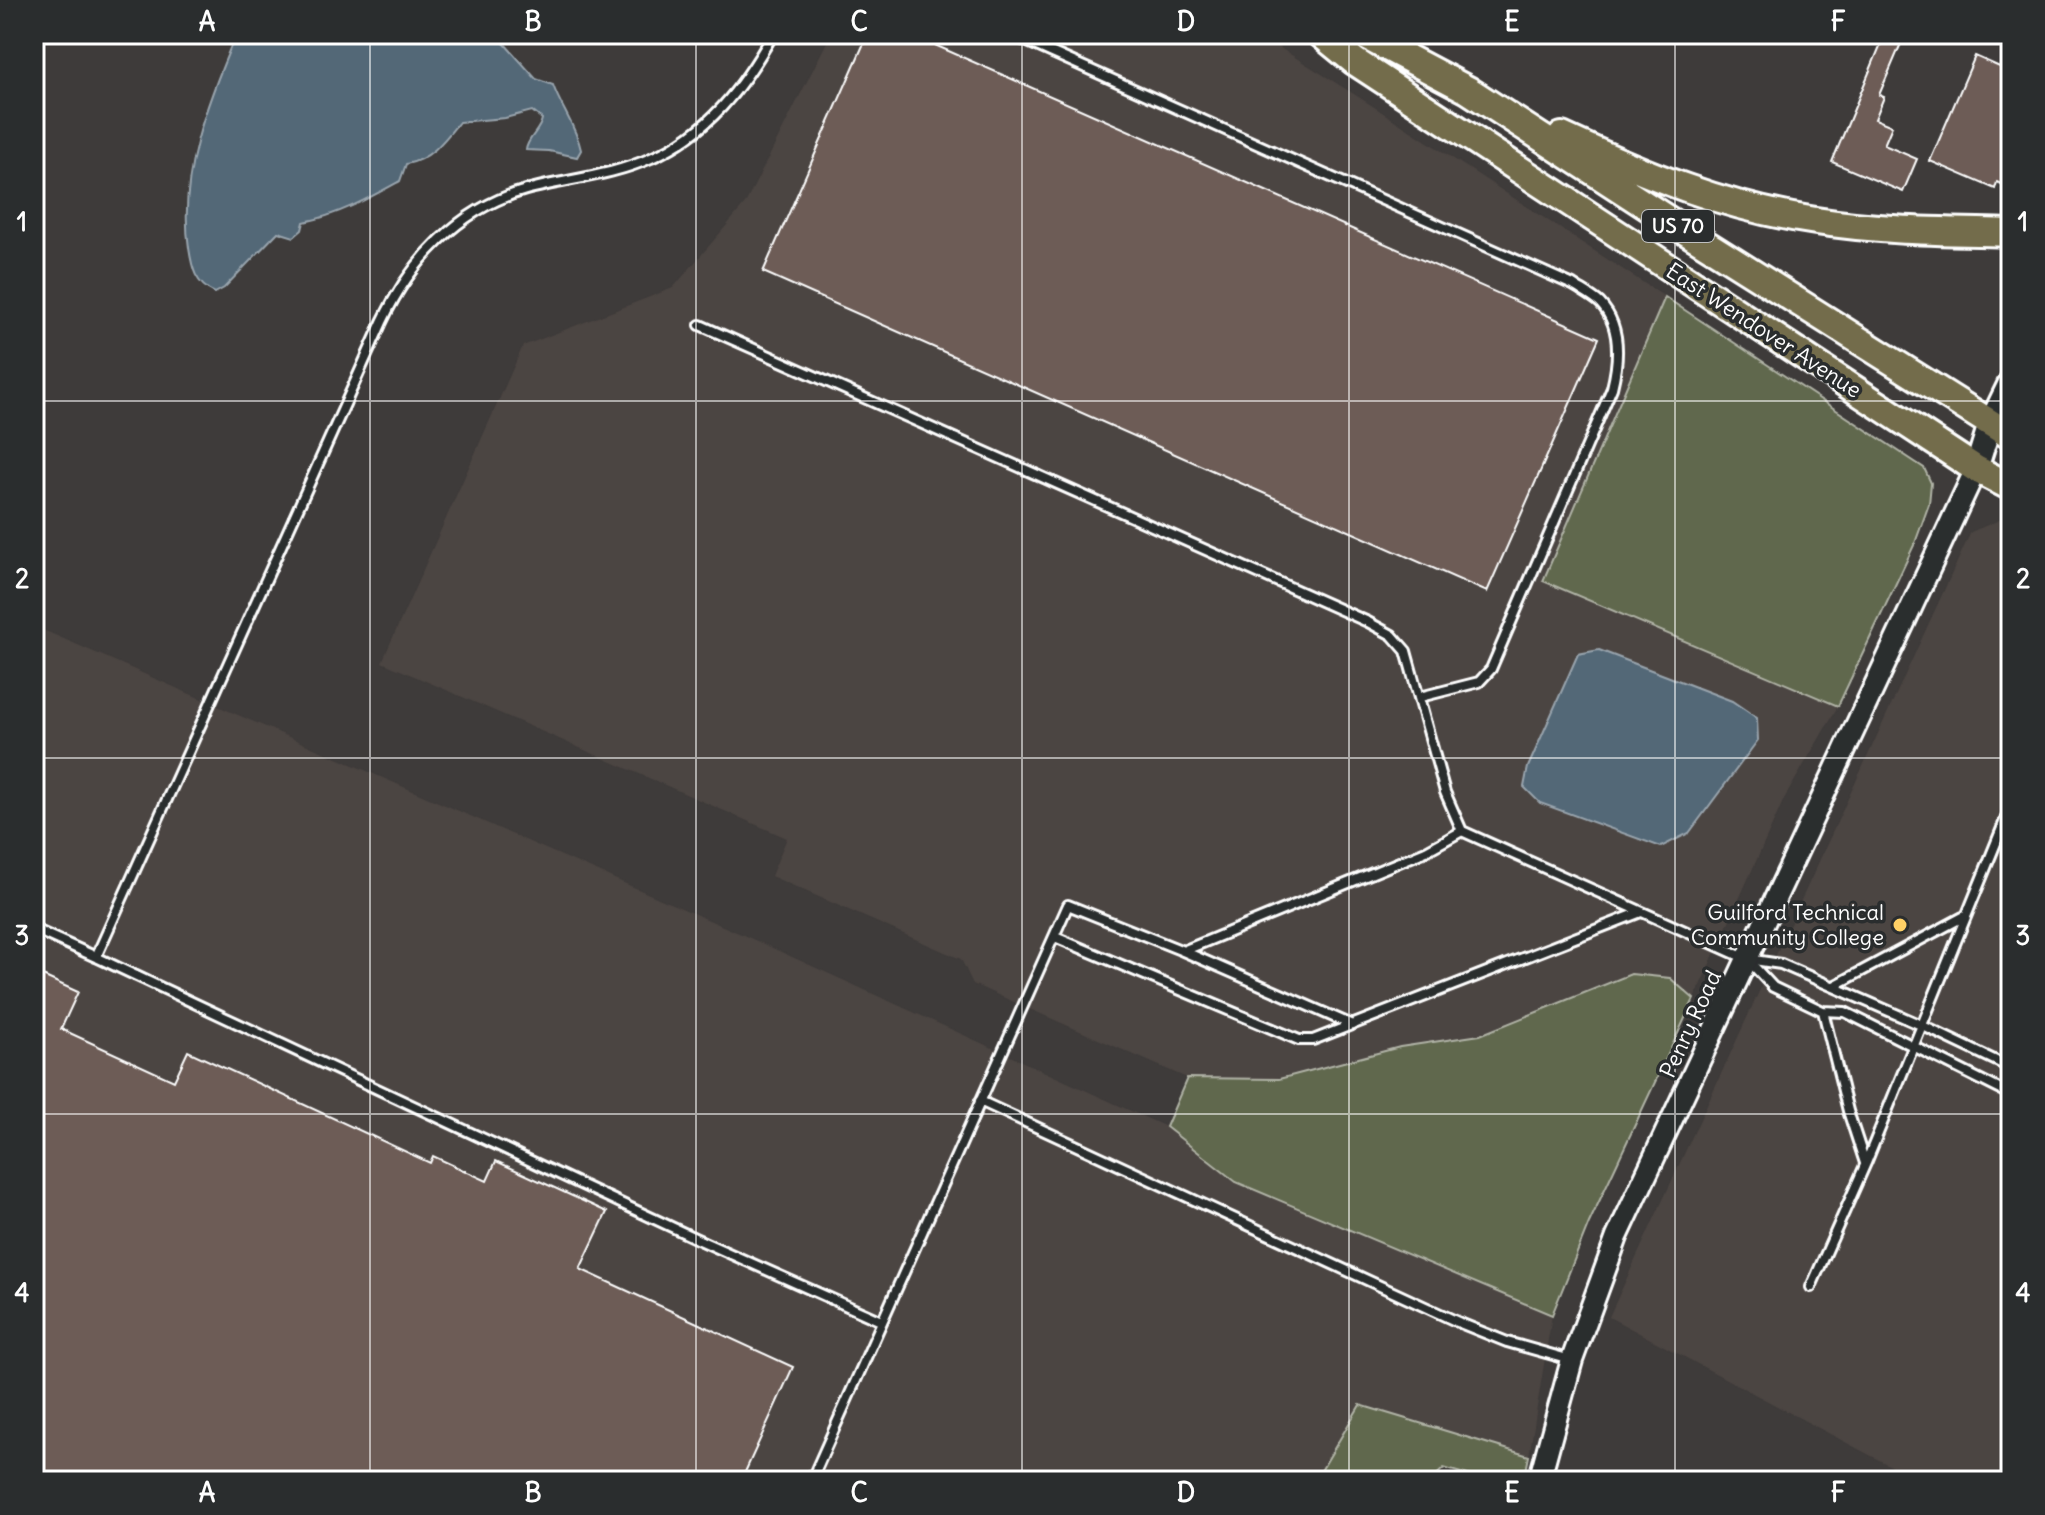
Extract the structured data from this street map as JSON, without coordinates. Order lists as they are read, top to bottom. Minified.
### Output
{"streets":{"highway":["US 70","East Wendover Avenue"],"street":["Penry Road"]},"crossings":[["East Wendover Avenue","Penry Road"]],"places":["Guilford Technical Community College"],"grid":{"columns":["A","B","C","D","E","F"],"rows":["1","2","3","4"]}}
